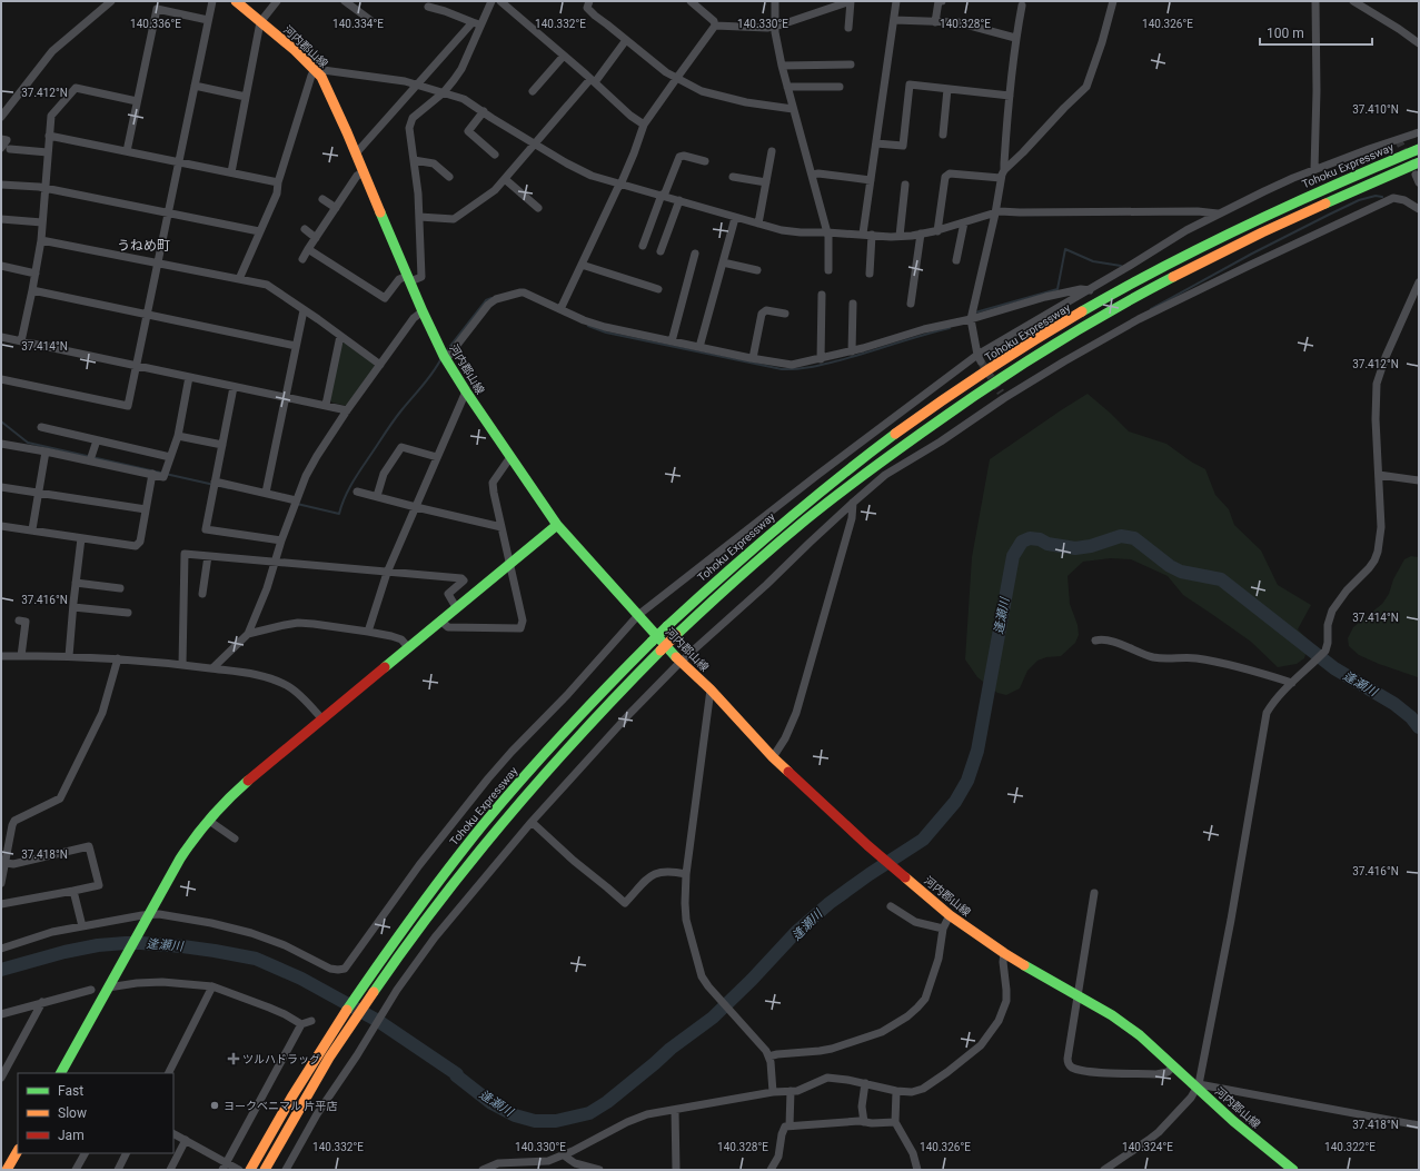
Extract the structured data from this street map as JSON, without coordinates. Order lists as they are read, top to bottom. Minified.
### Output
{"streets":{"main road":["河内郡山線","Tohoku Expressway"]},"districts":["うねめ町"],"water":["逢瀬川"],"places":{"health":["ツルハドラッグ"],"other":["ヨークベニマル 片平店"]},"legend":["Fast","Slow","Jam"],"scale_bar":"100 m","coordinates":["140.336°E","140.326°E","140.334°E","140.332°E","140.330°E","140.328°E","37.412°N","37.410°N","37.414°N","37.416°N","37.418°N","140.324°E","140.322°E"]}
